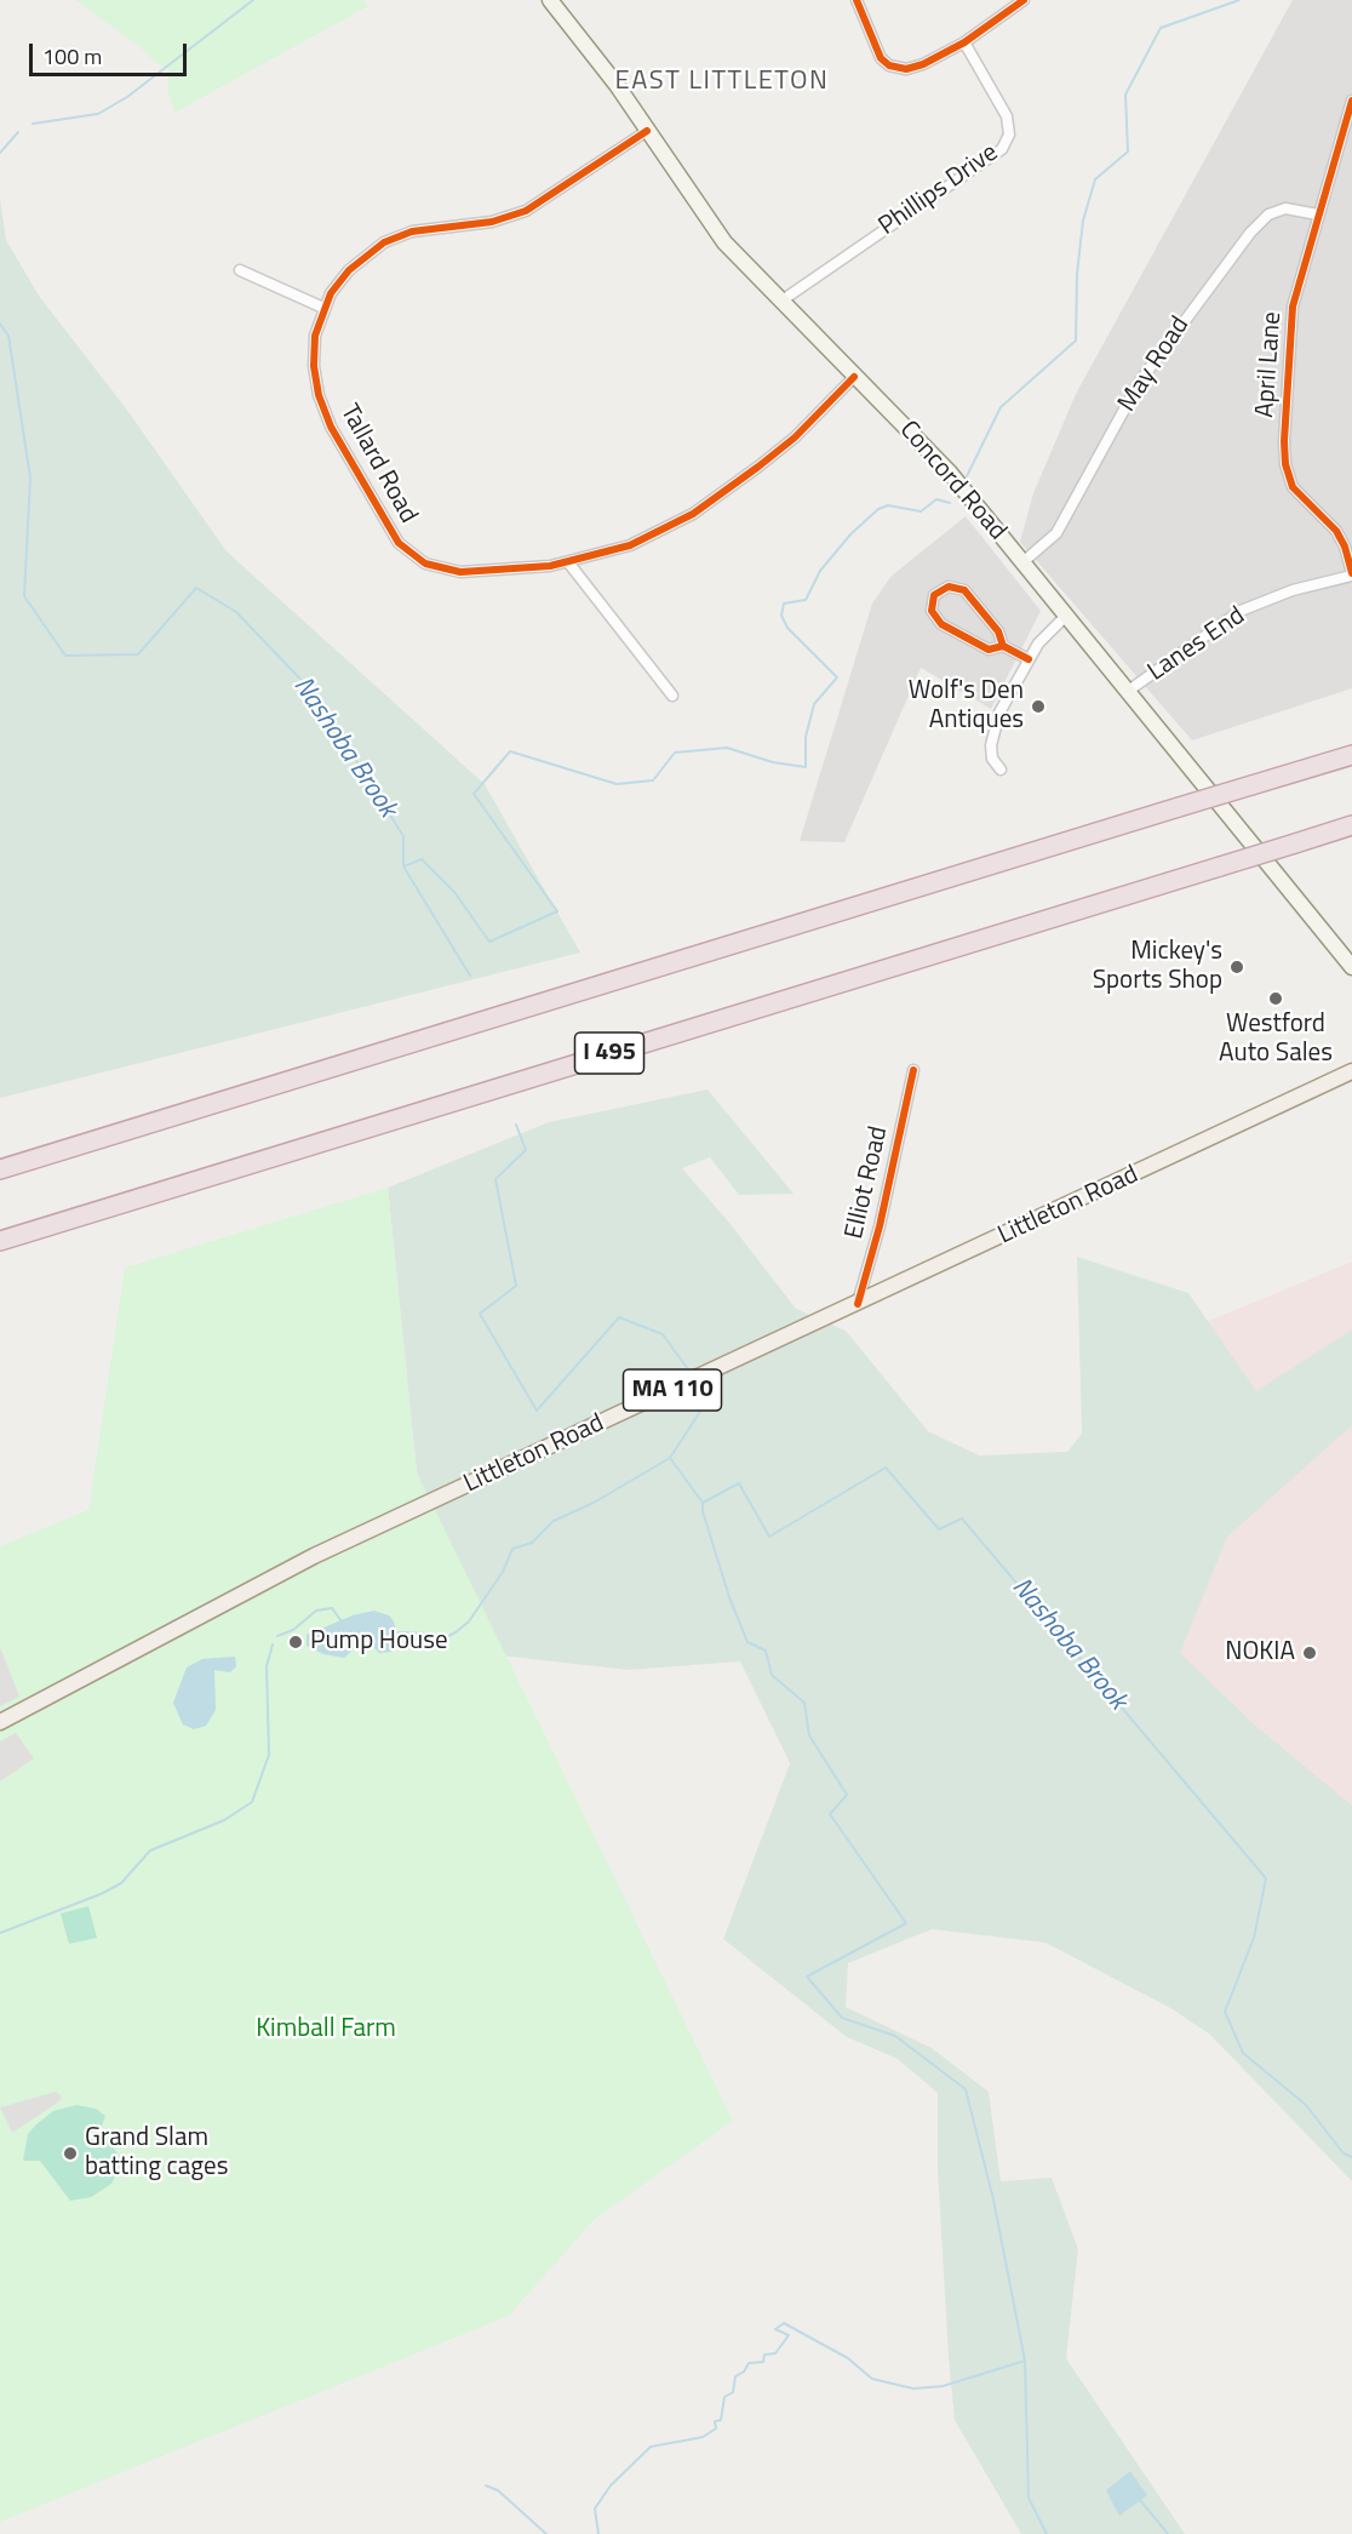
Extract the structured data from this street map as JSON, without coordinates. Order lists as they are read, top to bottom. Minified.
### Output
{"streets":{"highway":["I 495"],"main road":["Concord Road","Littleton Road","MA 110"],"street":["Phillips Drive","May Road","April Lane","Tallard Road","Lanes End","Elliot Road"]},"crossings":[["Phillips Drive","Concord Road"],["May Road","April Lane"],["May Road","Concord Road"],["April Lane","Lanes End"],["Tallard Road","Concord Road"],["Concord Road","Lanes End"],["Elliot Road","Littleton Road"]],"districts":["EAST LITTLETON"],"water":["Nashoba Brook"],"parks":["Kimball Farm"],"places":["Wolf's Den Antiques","Mickey's Sports Shop","Westford Auto Sales","Pump House","NOKIA","Grand Slam batting cages"],"scale_bar":"100 m"}
